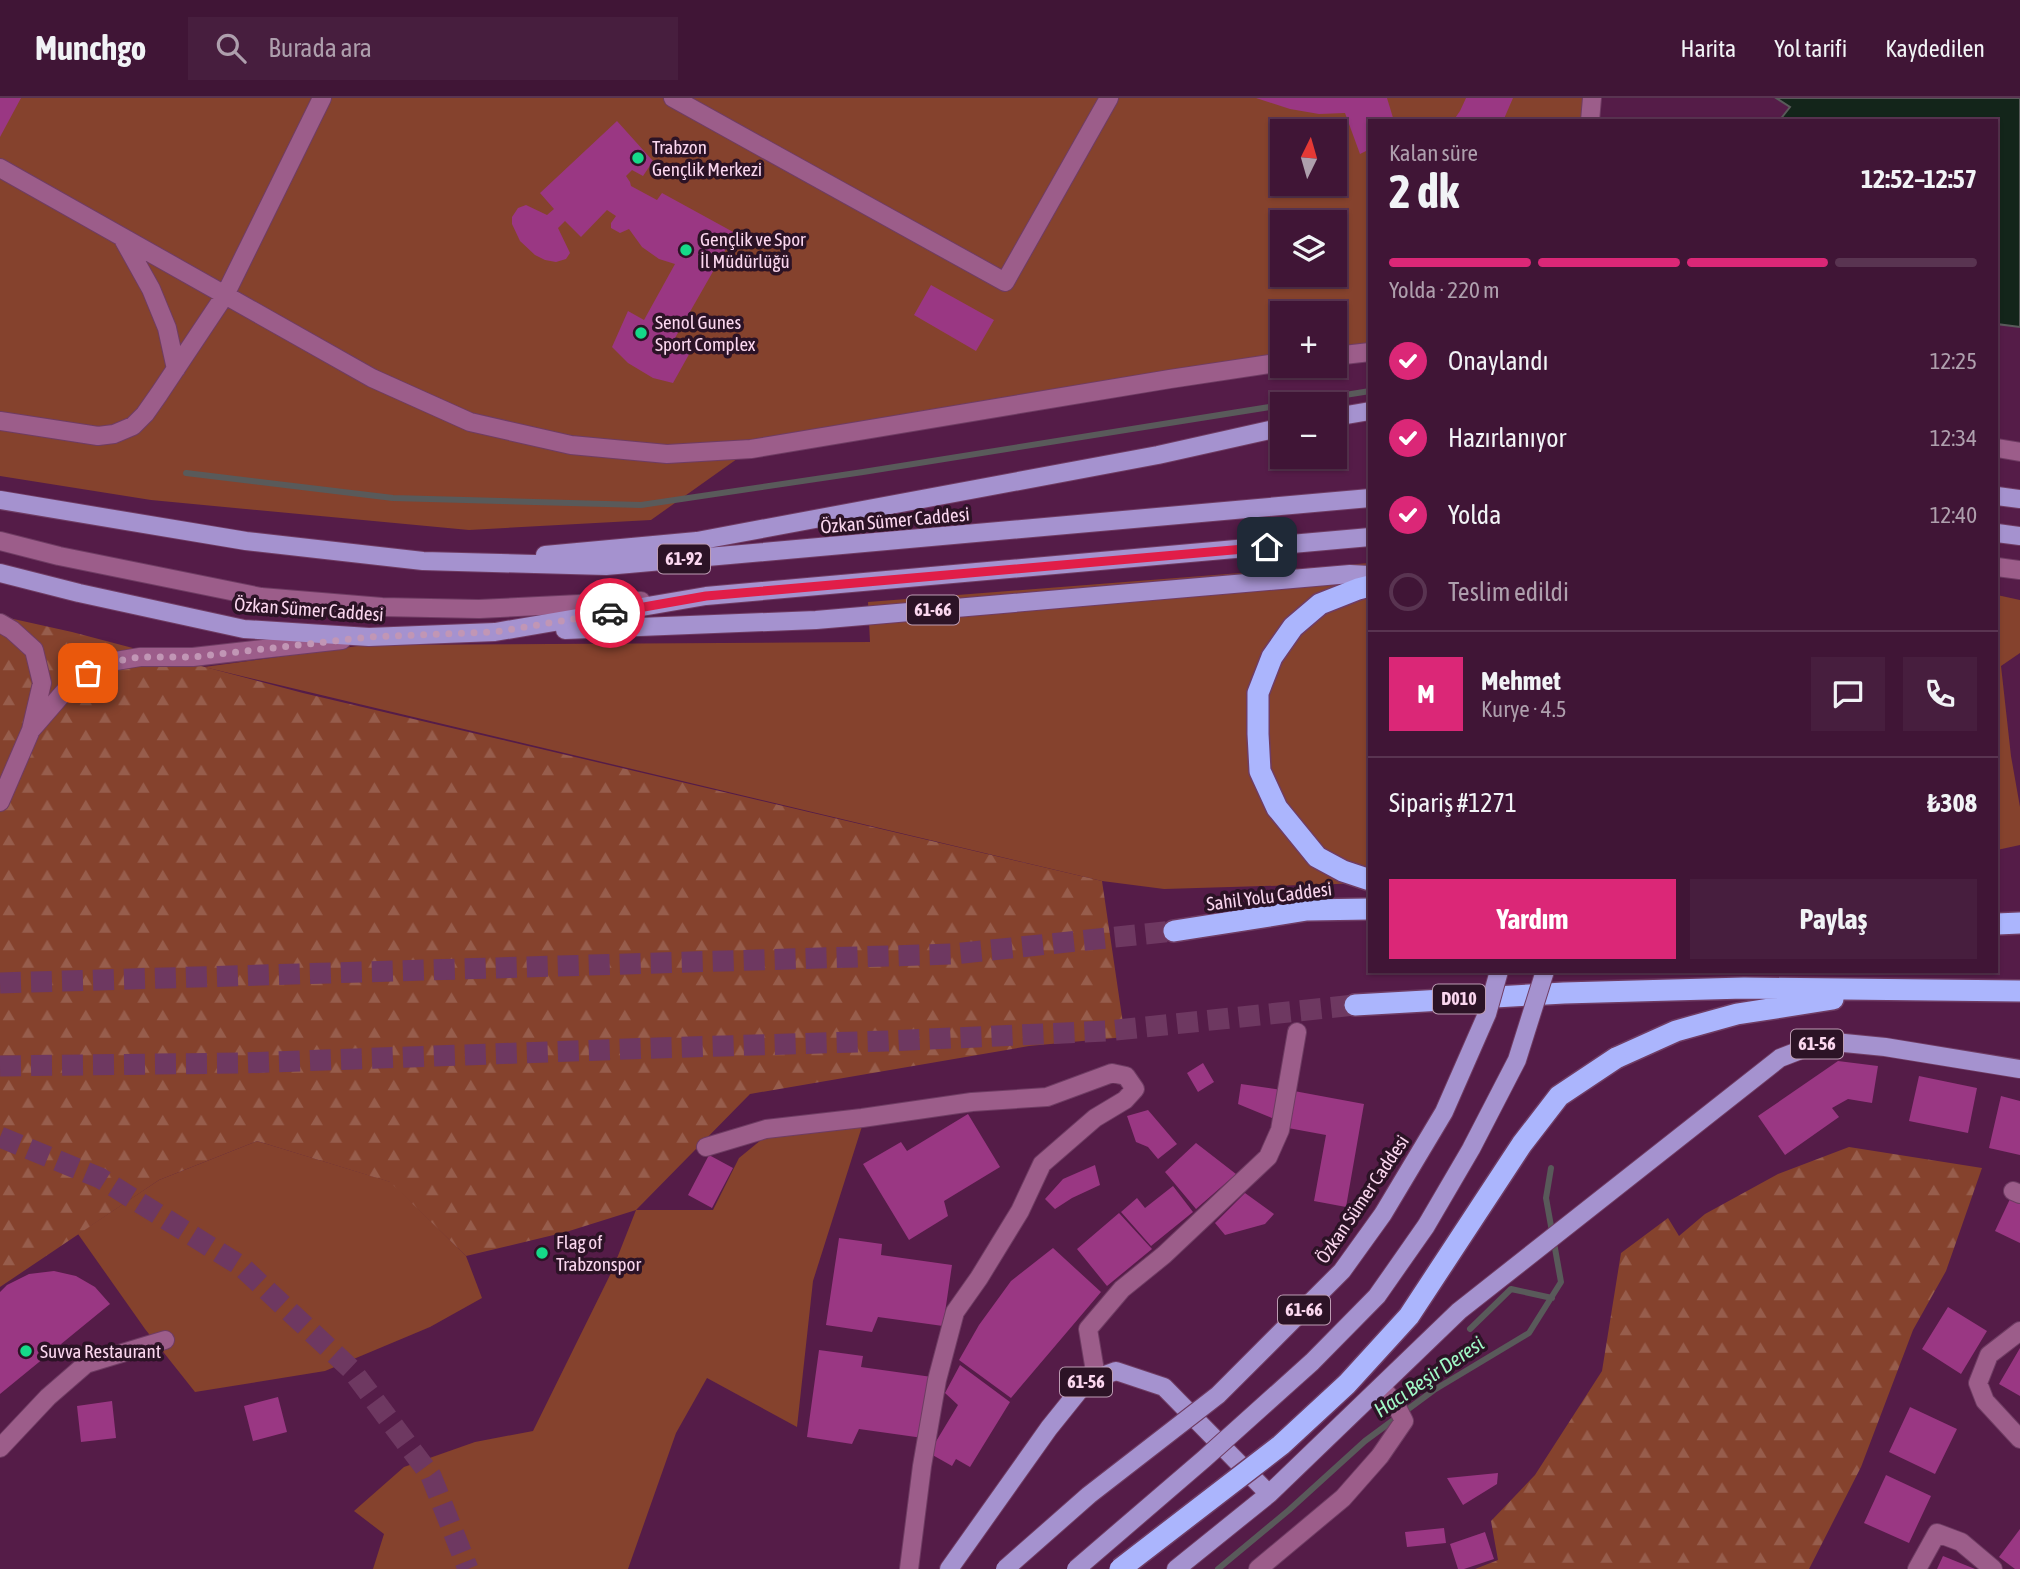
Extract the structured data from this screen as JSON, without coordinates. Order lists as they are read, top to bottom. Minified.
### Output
{"streets":{"highway":["Sahil Yolu Caddesi","D010"],"main road":["Özkan Sümer Caddesi","61-92","61-66","61-56"]},"water":["Hacı Beşir Deresi"],"places":["Trabzon Gençlik Merkezi","Gençlik ve Spor İl Müdürlüğü","Senol Gunes Sport Complex","Flag of Trabzonspor","Suvva Restaurant"],"north":"top","page":{"header":"Munchgo","search":"Burada ara","nav":["Harita","Yol tarifi","Kaydedilen"],"map_buttons":["+","−"],"heading":["2 dk","Kalan süre","12:52–12:57"],"panel":["Mehmet","Kurye · 4.5","Sipariş #1271","₺308"],"bar":"Yolda · 220 m","list":[["Onaylandı","12:25"],["Hazırlanıyor","12:34"],["Yolda","12:40"],"Teslim edildi"],"round":"M","buttons":["Yardım","Paylaş"]}}
